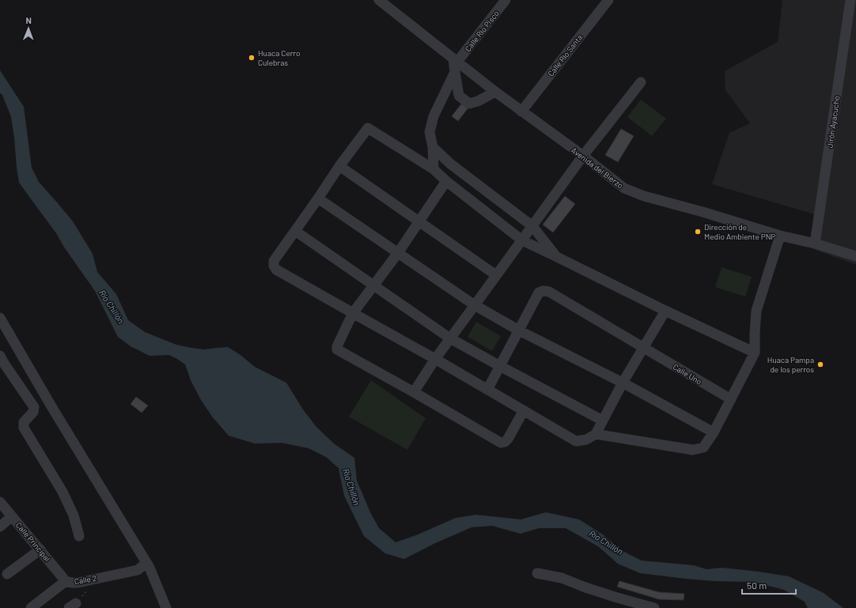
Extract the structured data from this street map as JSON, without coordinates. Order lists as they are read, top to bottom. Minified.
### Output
{"streets":{"street":["Calle Río Pisco","Calle Río Santa","Jirón Ayacucho","Avenida del Bierzo","Calle Uno","Calle Principal","Calle 2"]},"crossings":[["Calle Río Pisco","Avenida del Bierzo"],["Calle Río Santa","Avenida del Bierzo"],["Jirón Ayacucho","Avenida del Bierzo"],["Calle Principal","Calle 2"]],"water":["Río Chillón"],"places":["Huaca Cerro Culebras","Dirección de Medio Ambiente PNP","Huaca Pampa de los perros"],"scale_bar":"50 m","north":"top"}
